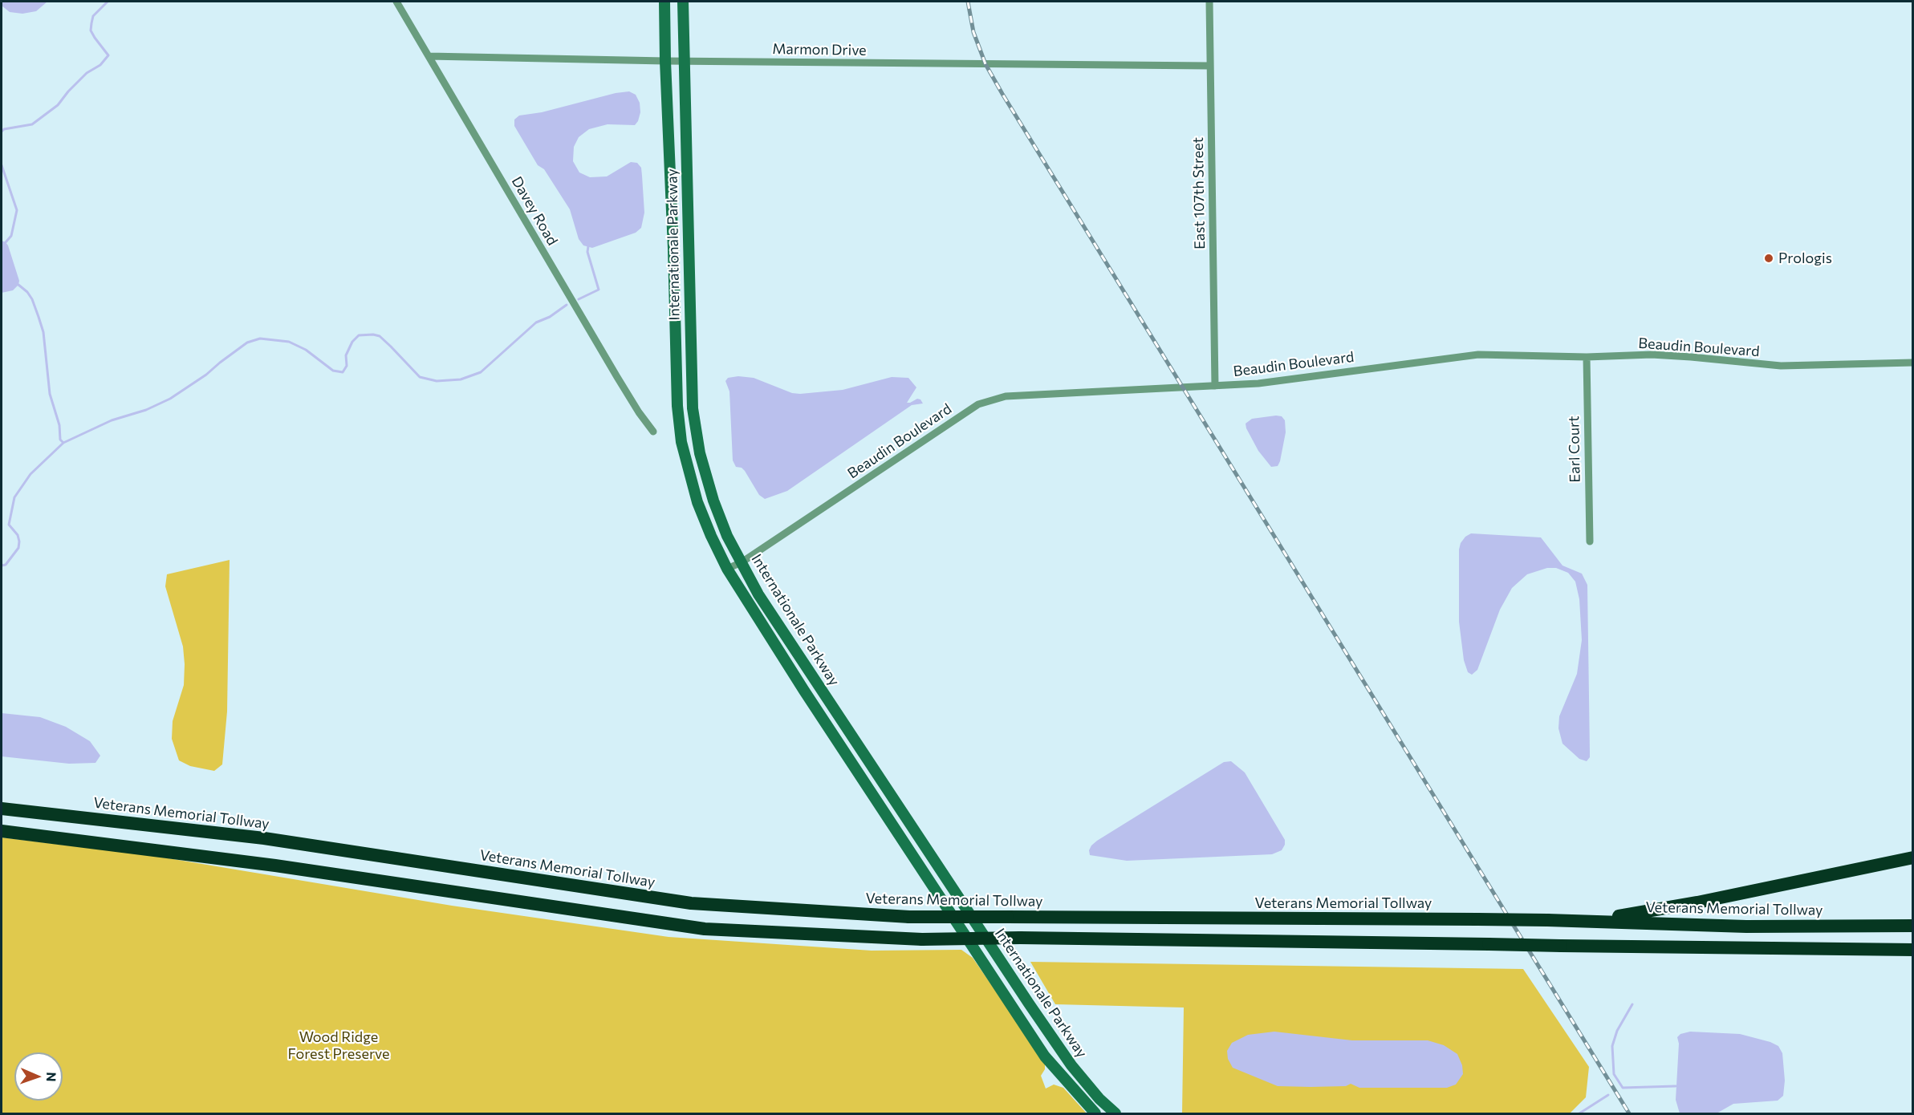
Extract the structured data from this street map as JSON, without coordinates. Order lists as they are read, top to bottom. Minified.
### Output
{"streets":{"highway":["Veterans Memorial Tollway"],"street":["Marmon Drive","East 107th Street","Davey Road","Internationale Parkway","Beaudin Boulevard","Earl Court"]},"crossings":[["Marmon Drive","East 107th Street"],["Marmon Drive","Davey Road"],["Marmon Drive","Internationale Parkway"],["East 107th Street","Beaudin Boulevard"],["Internationale Parkway","Beaudin Boulevard"],["Beaudin Boulevard","Earl Court"]],"parks":["Wood Ridge Forest Preserve"],"places":["Prologis"],"north":"right"}
